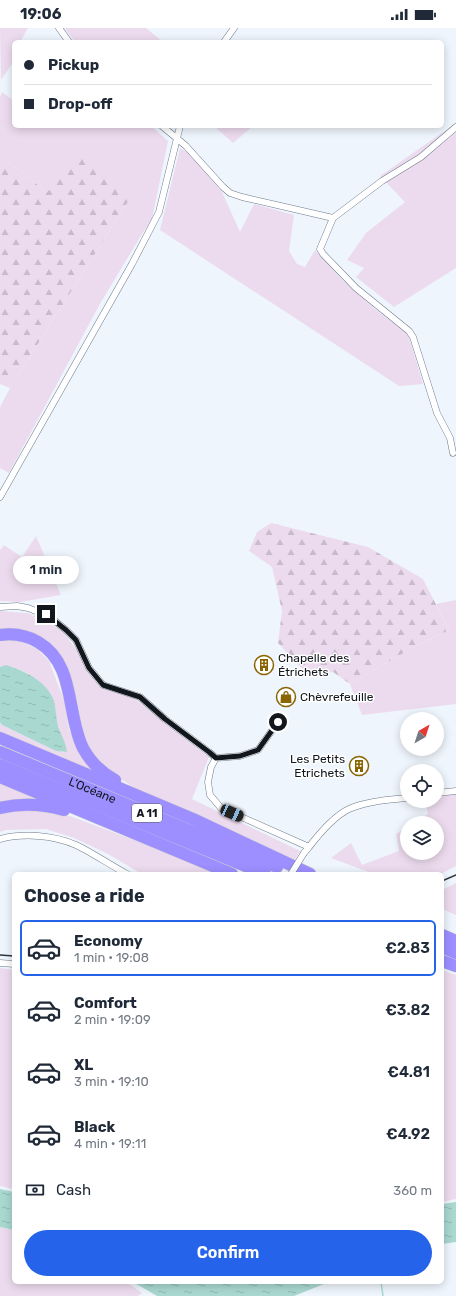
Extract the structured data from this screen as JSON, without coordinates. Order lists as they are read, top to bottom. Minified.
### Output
{"streets":{"highway":["L’Océane","A 11"]},"places":{"building":["Chapelle des Étrichets","Les Petits Etrichets"],"shop":["Chèvrefeuille"]},"north":"top right","page":{"status":"19:06","banner":["Pickup","Drop-off"],"bubble":"1 min","heading":"Choose a ride","list":[{"name":"Economy","note":"1 min · 19:08","value":"€2.83"},{"name":"Comfort","note":"2 min · 19:09","value":"€3.82"},{"name":"XL","note":"3 min · 19:10","value":"€4.81"},{"name":"Black","note":"4 min · 19:11","value":"€4.92"}],"pay":["Cash","360 m"],"buttons":"Confirm"}}
